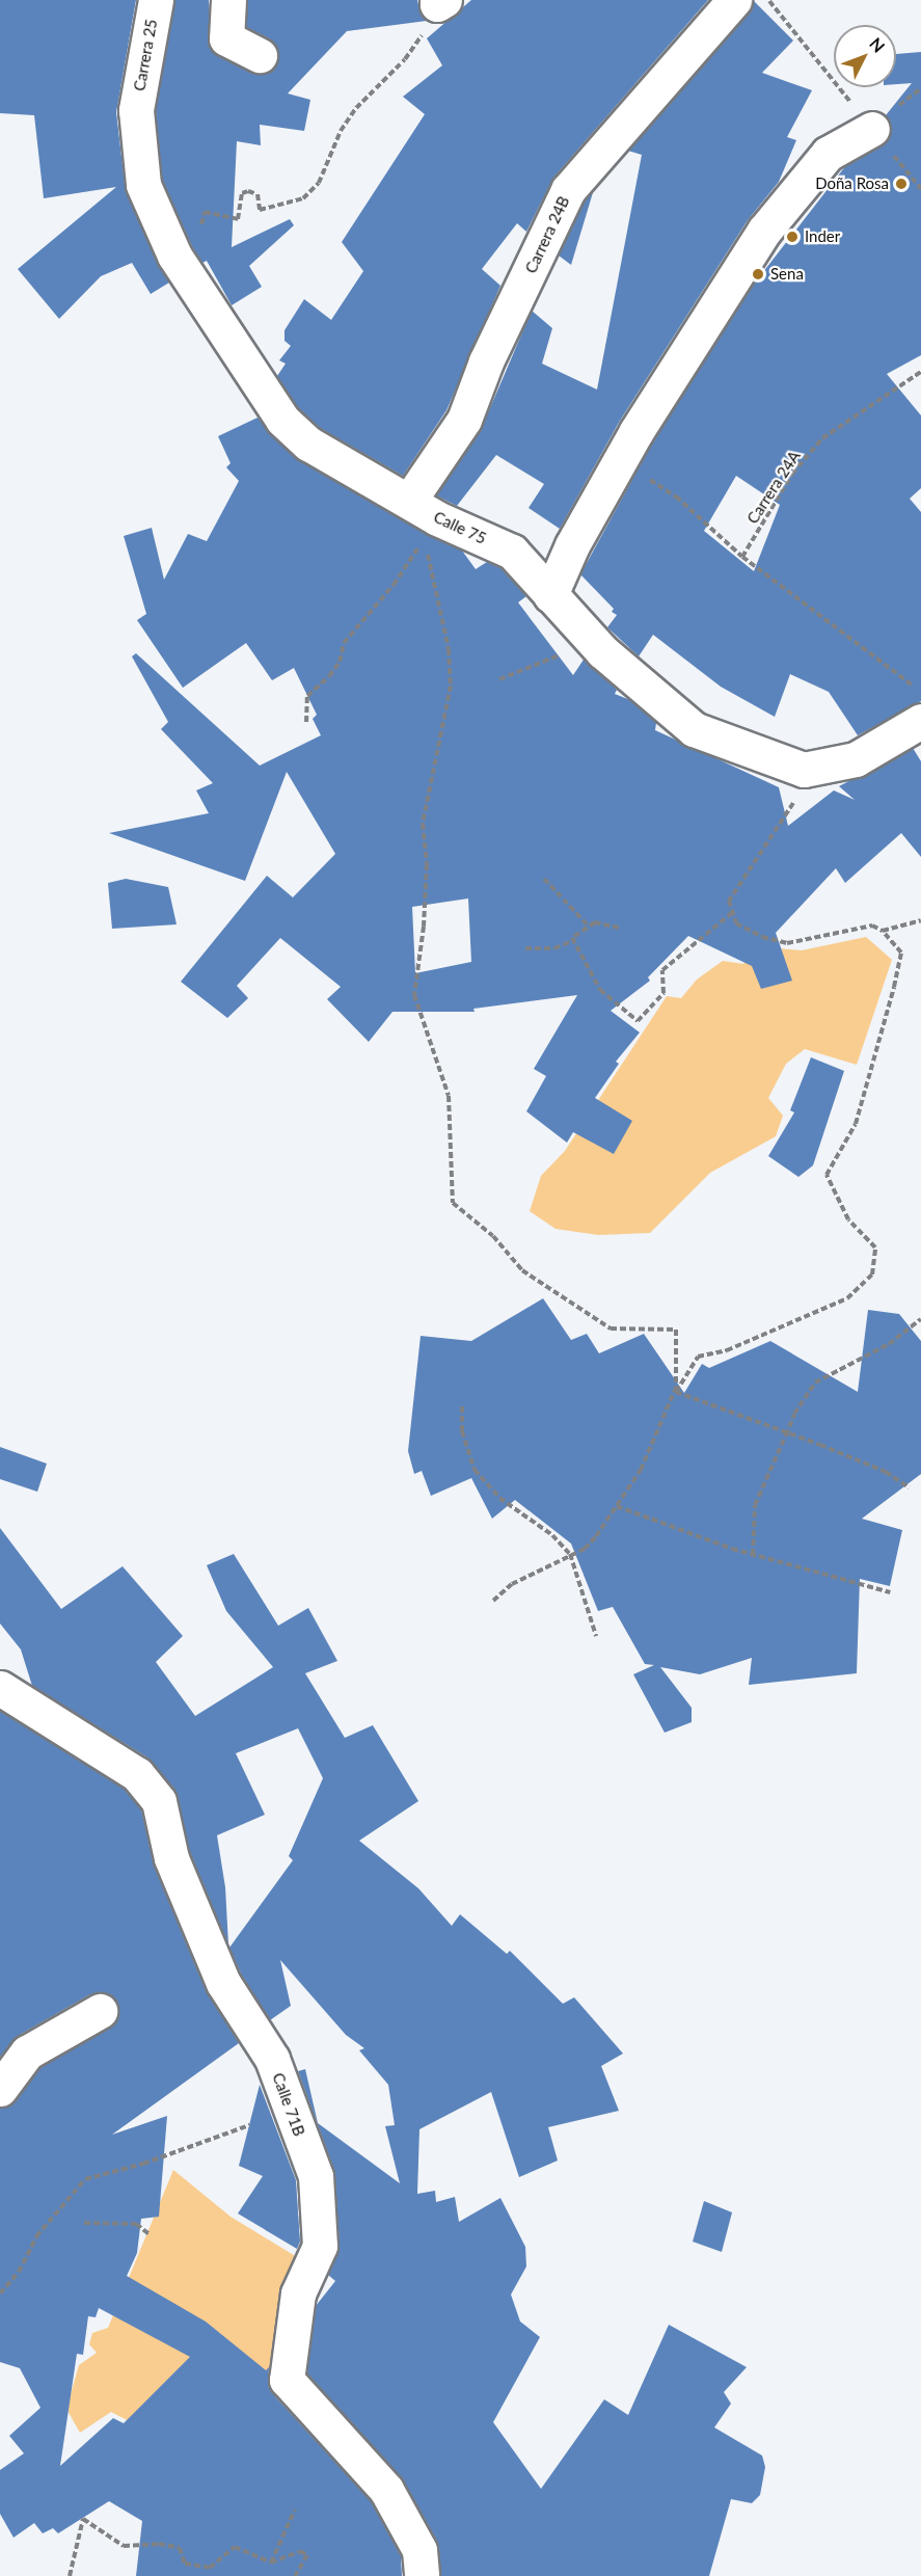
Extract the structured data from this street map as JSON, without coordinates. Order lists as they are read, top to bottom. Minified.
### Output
{"streets":{"street":["Carrera 25","Carrera 24B","Calle 75","Calle 71B"],"path":["Carrera 24A"]},"crossings":[["Carrera 25","Calle 75"],["Carrera 24B","Calle 75"]],"places":["Doña Rosa","Inder","Sena"],"north":"top right"}
